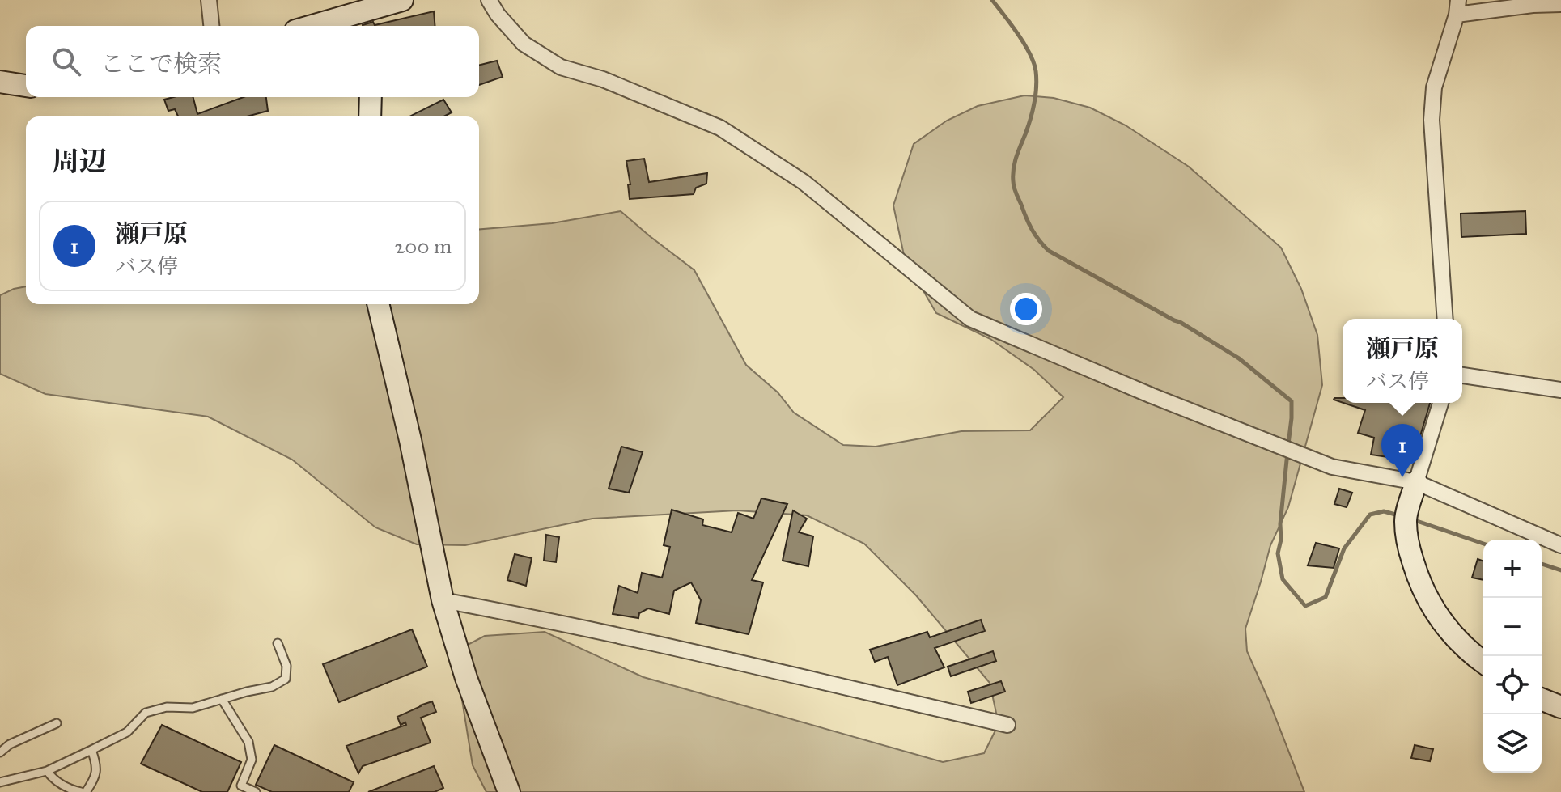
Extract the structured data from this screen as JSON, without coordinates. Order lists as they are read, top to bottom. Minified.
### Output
{"page":{"search":"ここで検索","heading":"周辺","list":[{"mark":"1","name":"瀬戸原","note":"バス停","value":"200 m"}],"popup":["瀬戸原","バス停"],"pins":"1","map_buttons":["+","−"]}}
